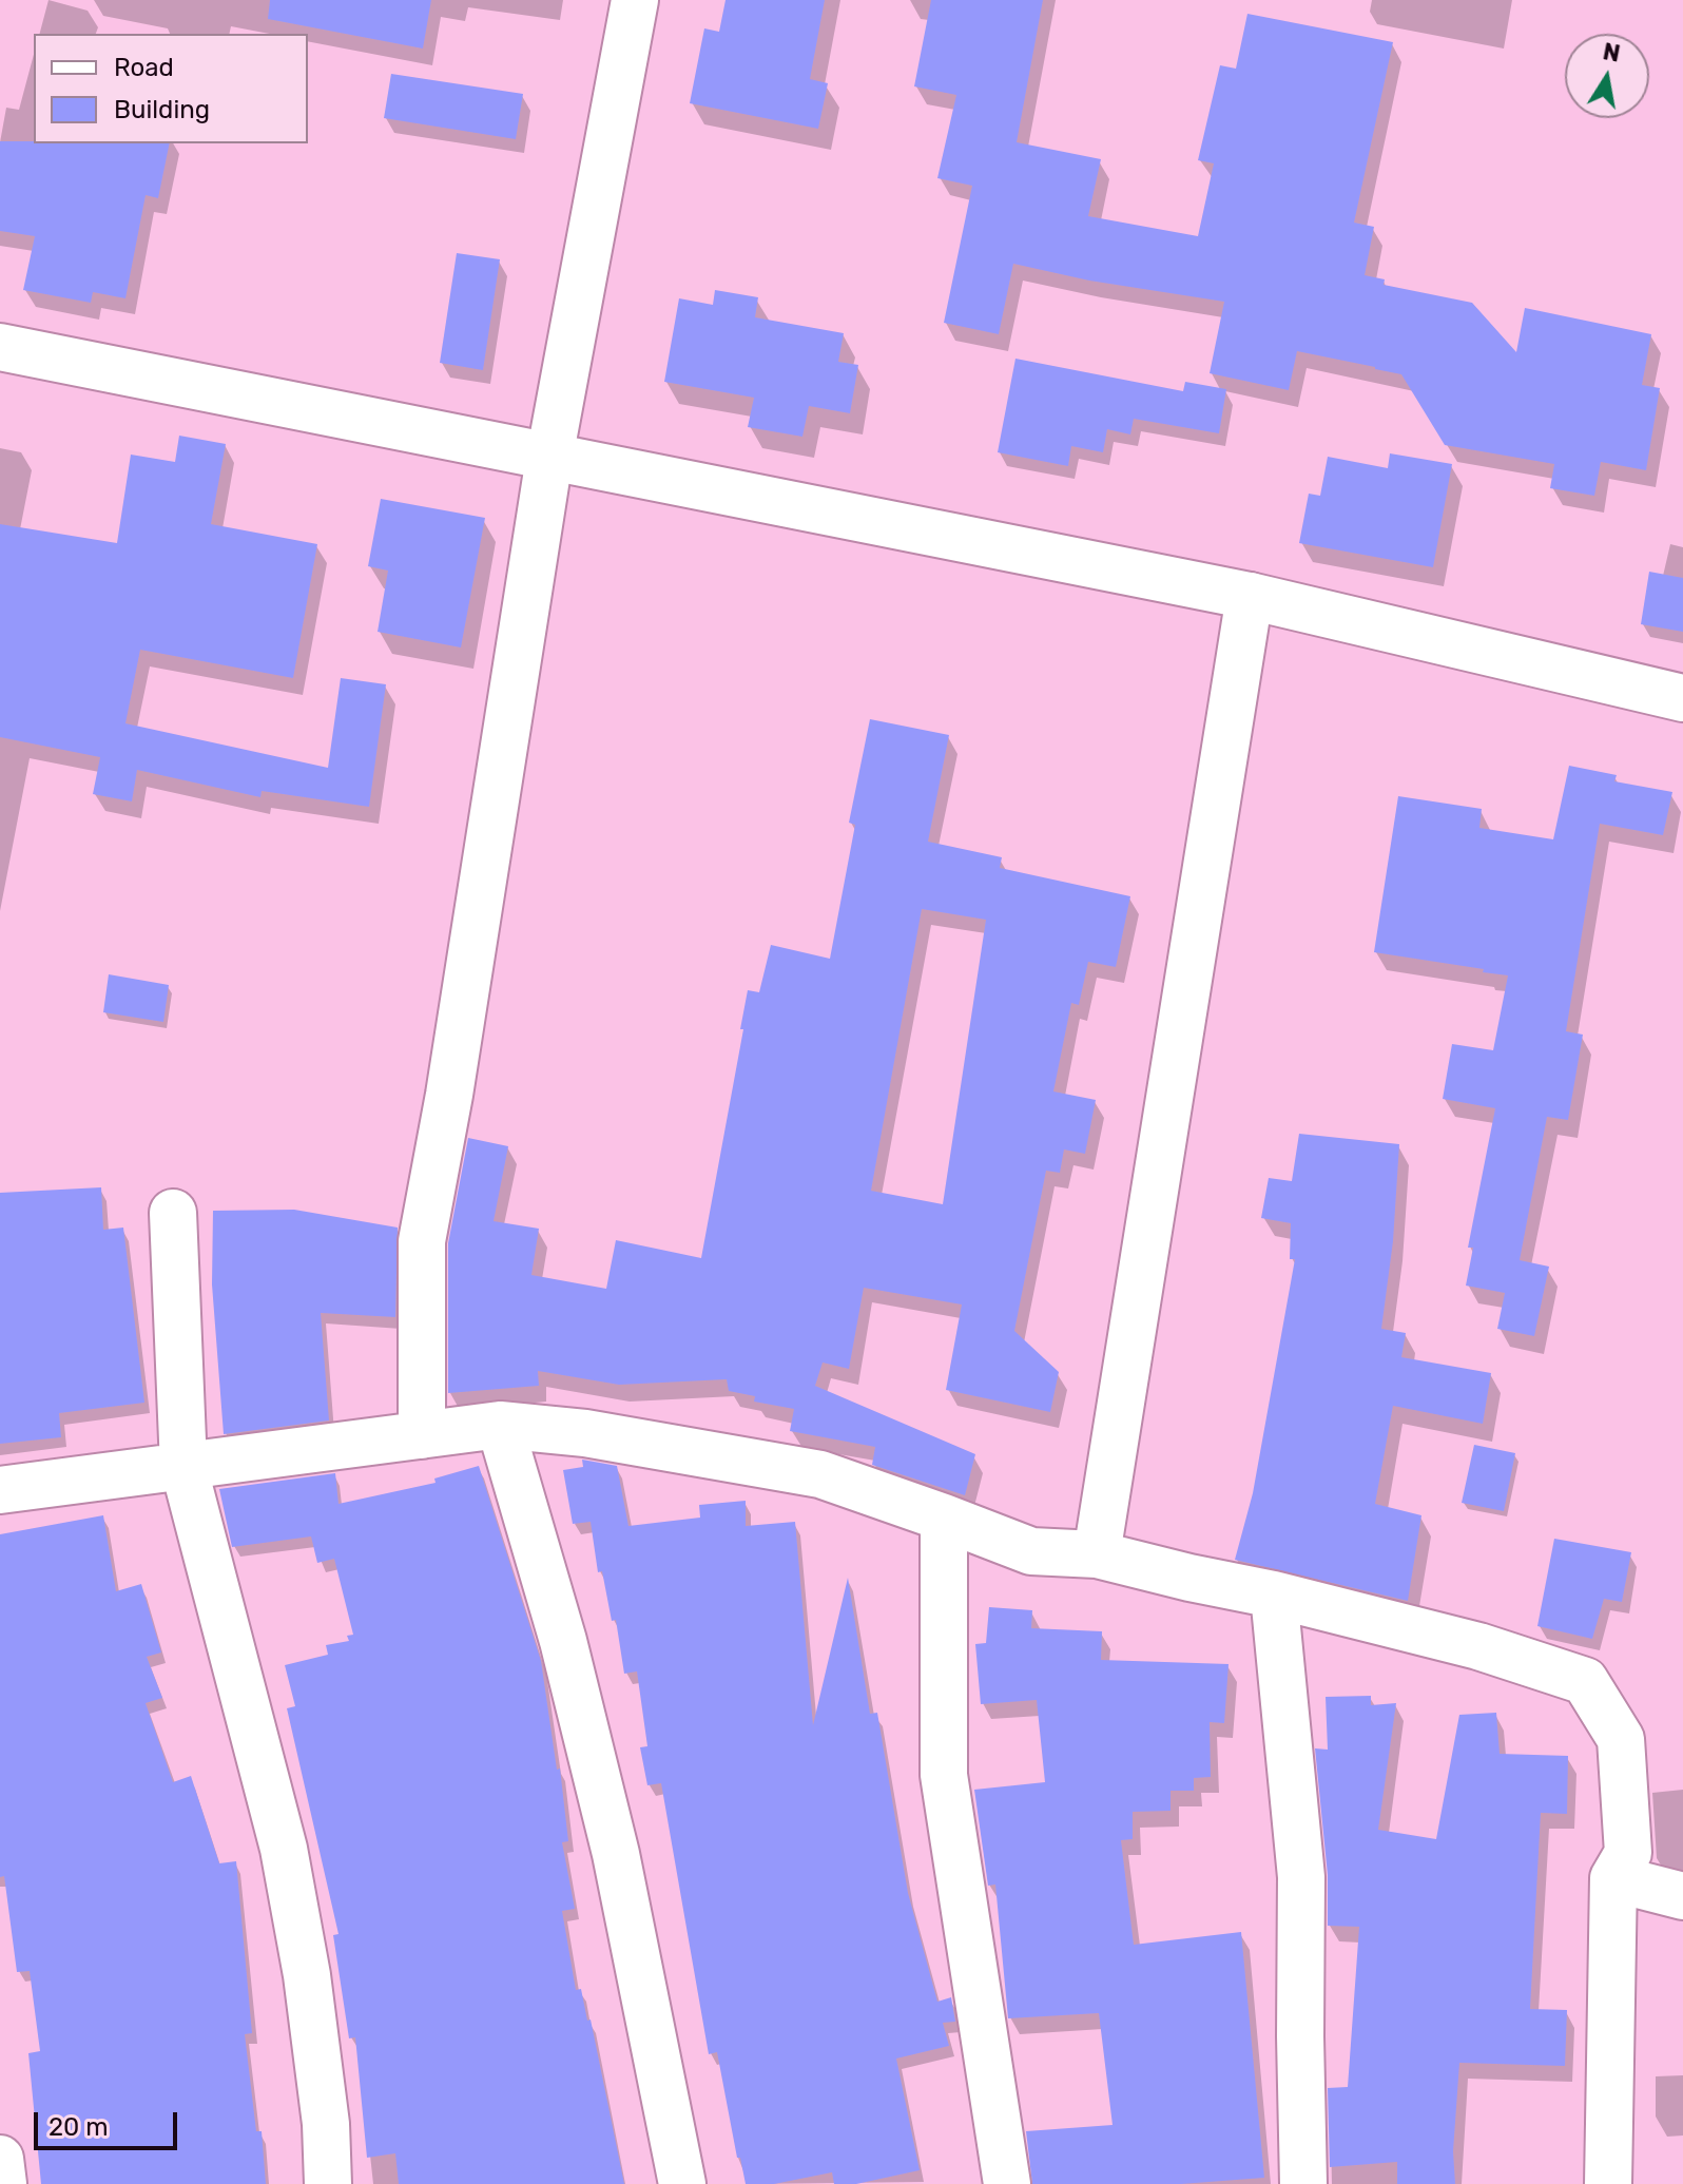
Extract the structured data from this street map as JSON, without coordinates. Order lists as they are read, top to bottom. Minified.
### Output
{"legend":["Road","Building"],"scale_bar":"20 m","north":"top"}
